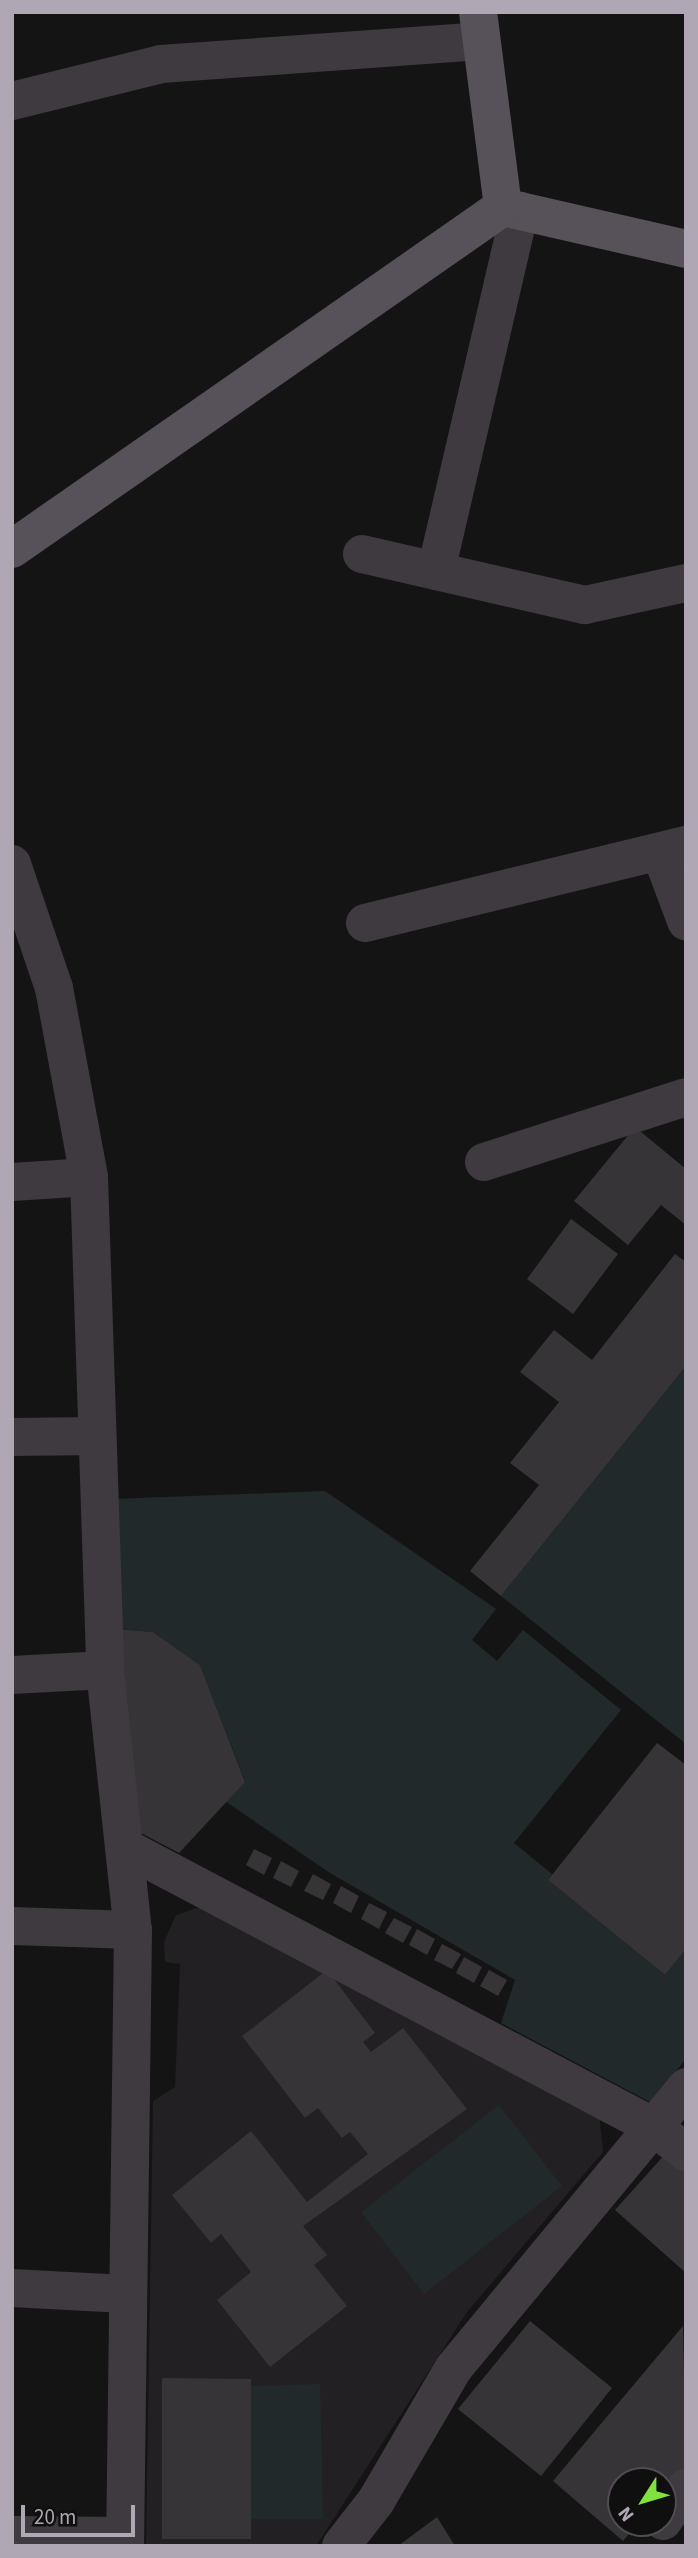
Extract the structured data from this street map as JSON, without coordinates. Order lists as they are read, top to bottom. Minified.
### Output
{"scale_bar":"20 m","north":"bottom left"}
